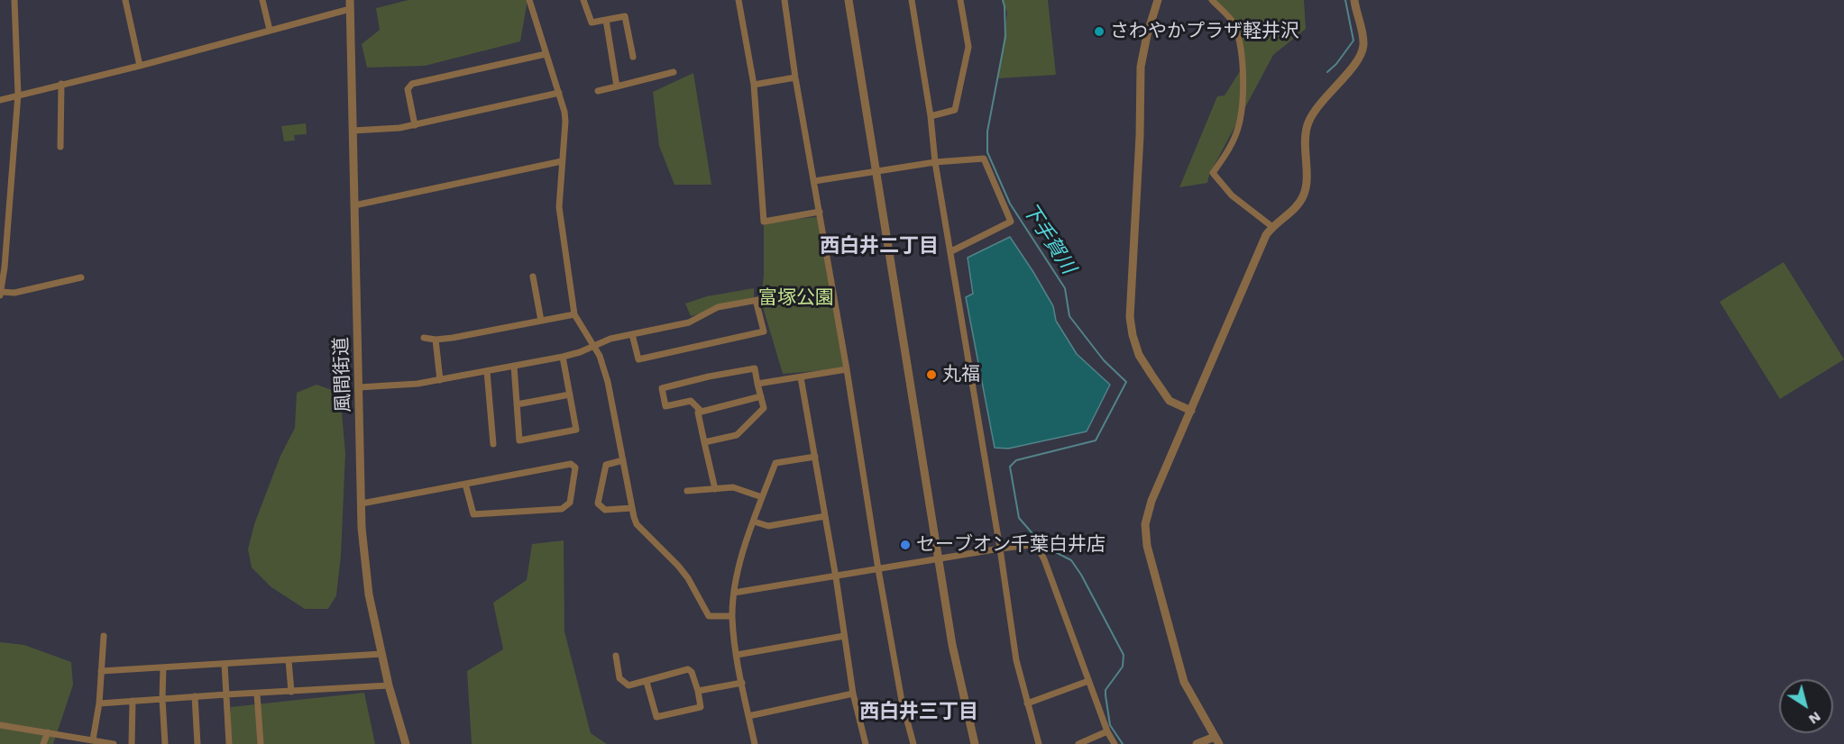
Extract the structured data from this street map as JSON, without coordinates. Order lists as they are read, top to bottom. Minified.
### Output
{"streets":{"street":["風間街道"]},"districts":["西白井二丁目","西白井三丁目"],"water":["下手賀川"],"parks":["富塚公園"],"places":["さわやかプラザ軽井沢","丸福","セーブオン千葉白井店"],"north":"bottom right"}
